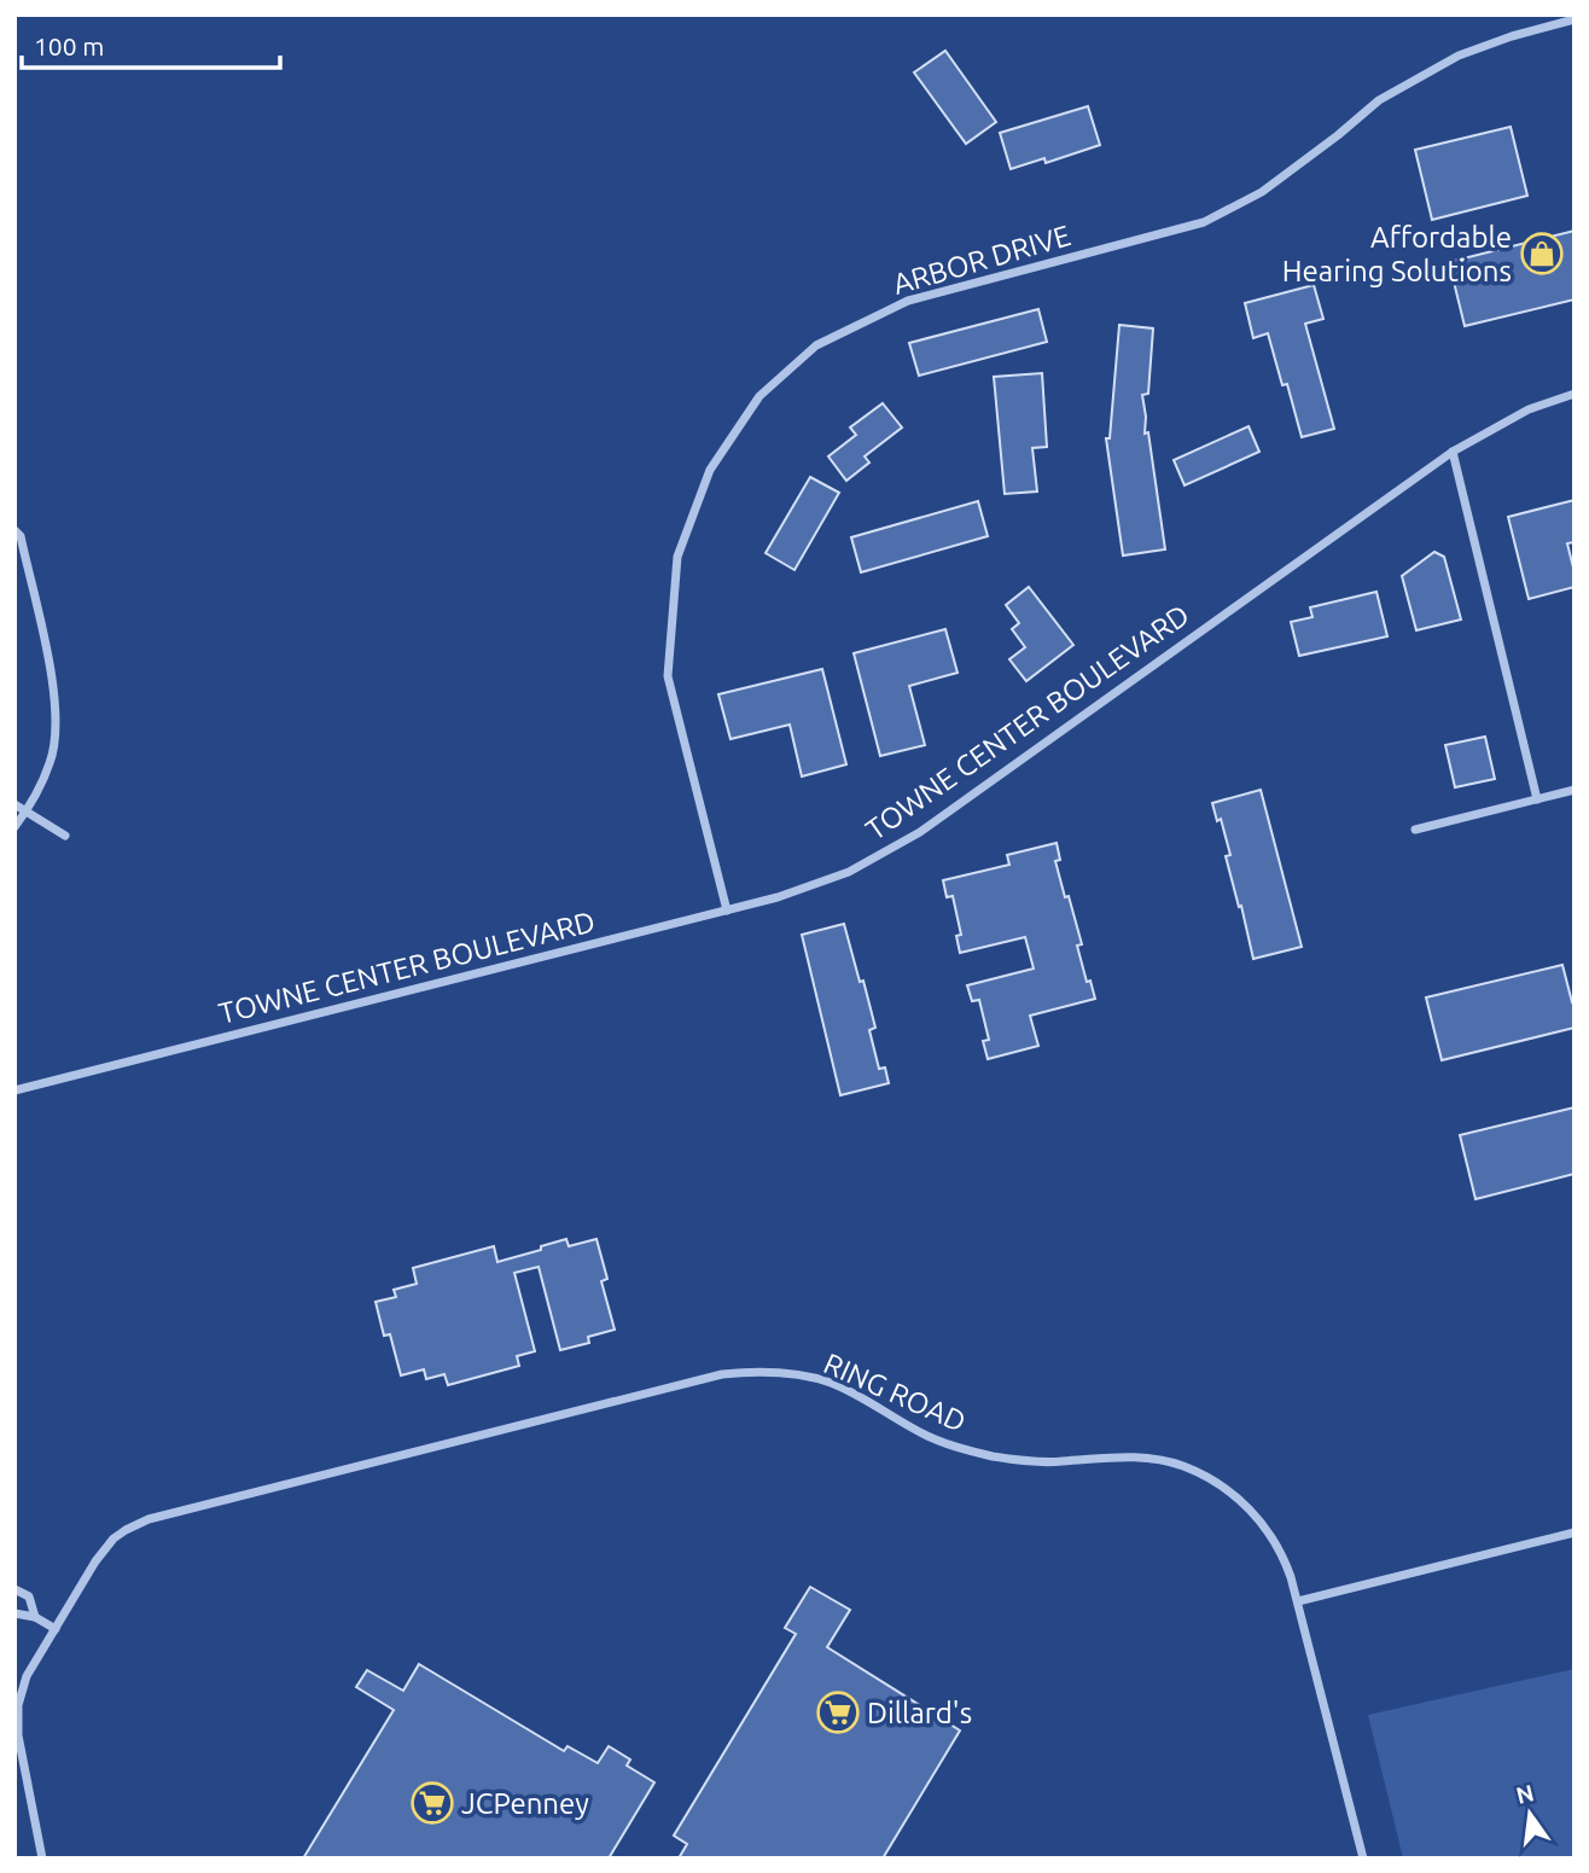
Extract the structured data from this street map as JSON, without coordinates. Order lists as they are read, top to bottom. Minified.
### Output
{"streets":{"street":["ARBOR DRIVE","TOWNE CENTER BOULEVARD","RING ROAD"]},"crossings":[["ARBOR DRIVE","TOWNE CENTER BOULEVARD"]],"places":{"shop":["Affordable Hearing Solutions"],"supermarket":["Dillard's","JCPenney"]},"scale_bar":"100 m","north":"top"}
